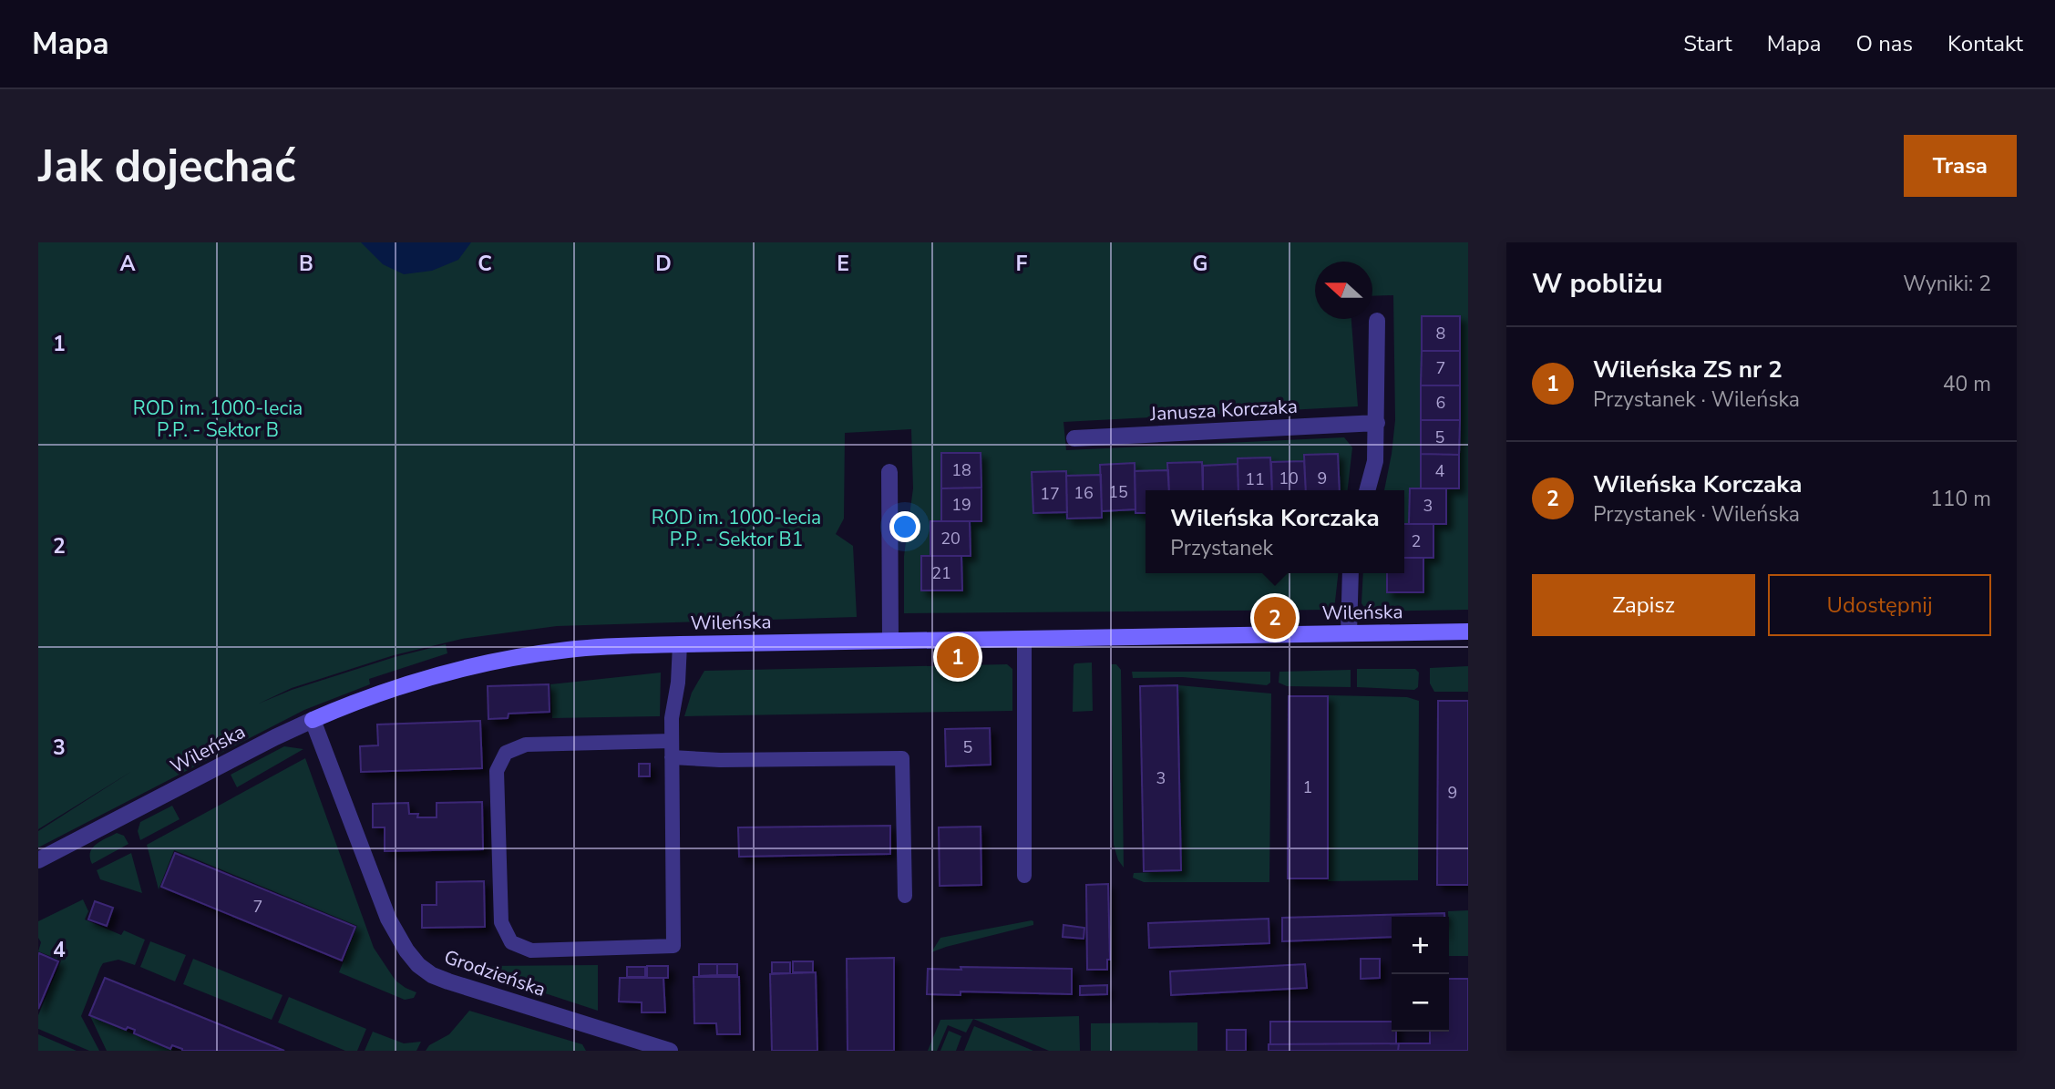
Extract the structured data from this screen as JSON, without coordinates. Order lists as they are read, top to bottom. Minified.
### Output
{"streets":{"street":["Janusza Korczaka","Wileńska","Grodzieńska"]},"crossings":[["Wileńska","Grodzieńska"]],"parks":["ROD im. 1000-lecia P.P. - Sektor B","ROD im. 1000-lecia P.P. - Sektor B1"],"house_numbers":["8","7","6","5","18","4","10","9","11","15","16","17","19","3","20","2","21","5","3","1","9","7"],"north":"left","page":{"header":"Mapa","nav":["Start","Mapa","O nas","Kontakt"],"buttons":["Trasa",["Zapisz","Udostępnij"]],"title":"Jak dojechać","heading":["W pobliżu","Wyniki: 2"],"list":[{"mark":"1","name":"Wileńska ZS nr 2","note":"Przystanek · Wileńska","value":"40 m"},{"mark":"2","name":"Wileńska Korczaka","note":"Przystanek · Wileńska","value":"110 m"}],"popup":["Wileńska Korczaka","Przystanek"],"pins":["2","1"],"map_buttons":["+","−"]},"grid":{"columns":["A","B","C","D","E","F","G"],"rows":["1","2","3","4"]}}
